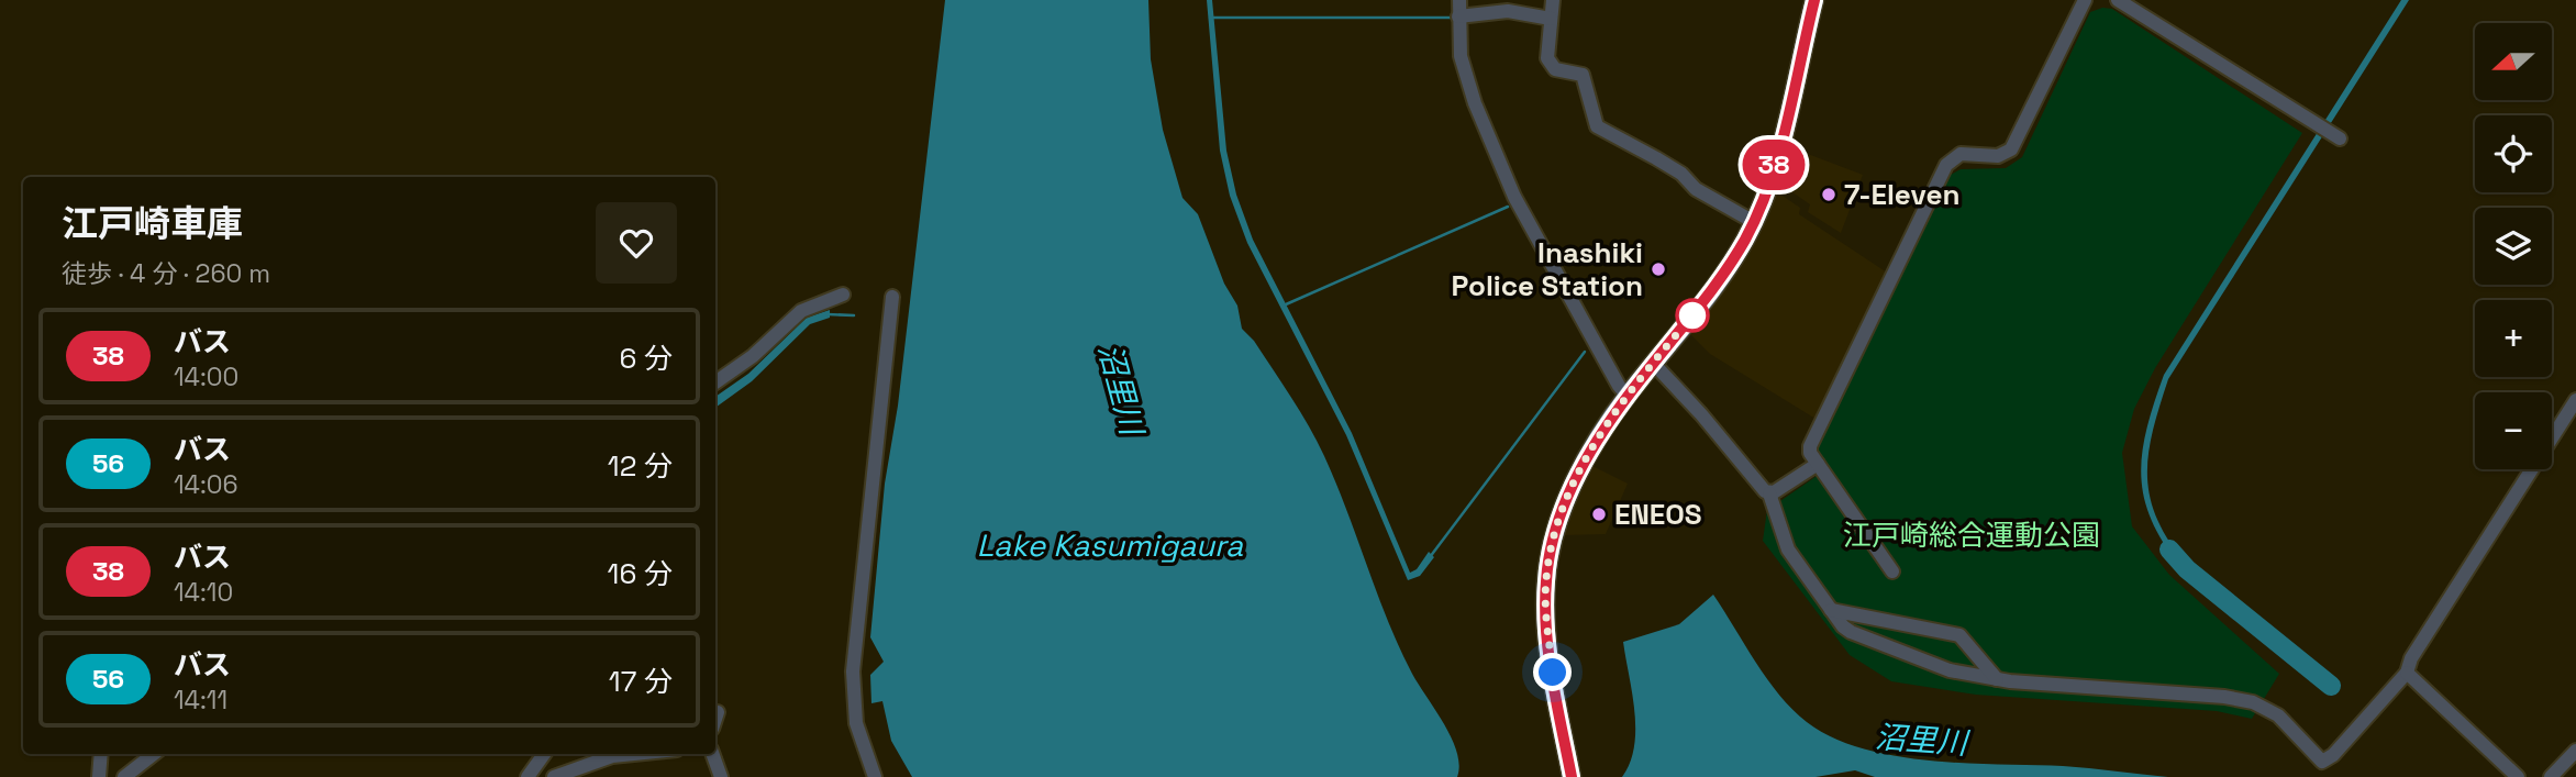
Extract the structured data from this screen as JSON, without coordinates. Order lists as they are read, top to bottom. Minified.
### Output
{"water":["沼里川","Lake Kasumigaura"],"parks":["江戸崎総合運動公園"],"places":["7-Eleven","Inashiki Police Station","ENEOS"],"lines":["bus line 38"],"north":"left","page":{"on_map":"38","map_buttons":["+","−"],"heading":["江戸崎車庫","徒歩 · 4 分 · 260 m"],"list":[{"mark":"38","name":"バス","note":"14:00","value":"6 分"},{"mark":"56","name":"バス","note":"14:06","value":"12 分"},{"mark":"38","name":"バス","note":"14:10","value":"16 分"},{"mark":"56","name":"バス","note":"14:11","value":"17 分"}]}}
